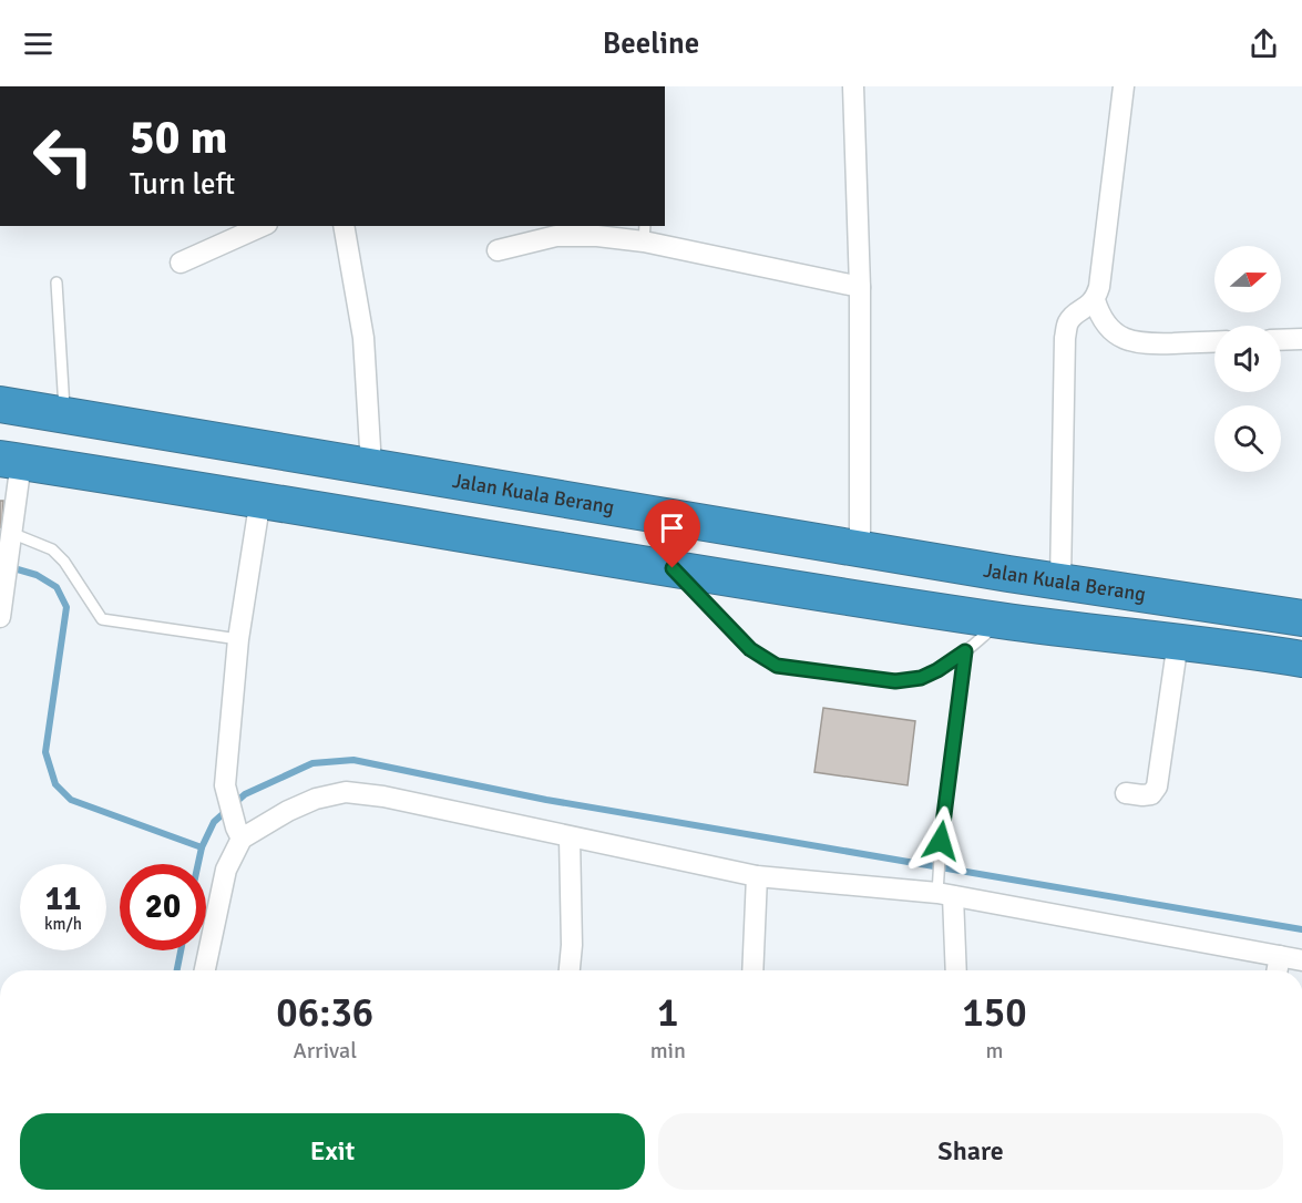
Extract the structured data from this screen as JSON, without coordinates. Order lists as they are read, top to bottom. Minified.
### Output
{"streets":{"highway":["Jalan Kuala Berang"]},"north":"right","page":{"header":"Beeline","turn":["50 m","Turn left"],"speed":"11 km/h","limit":"20","eta":["06:36","Arrival","1","min","150","m"],"buttons":["Exit","Share"]}}
